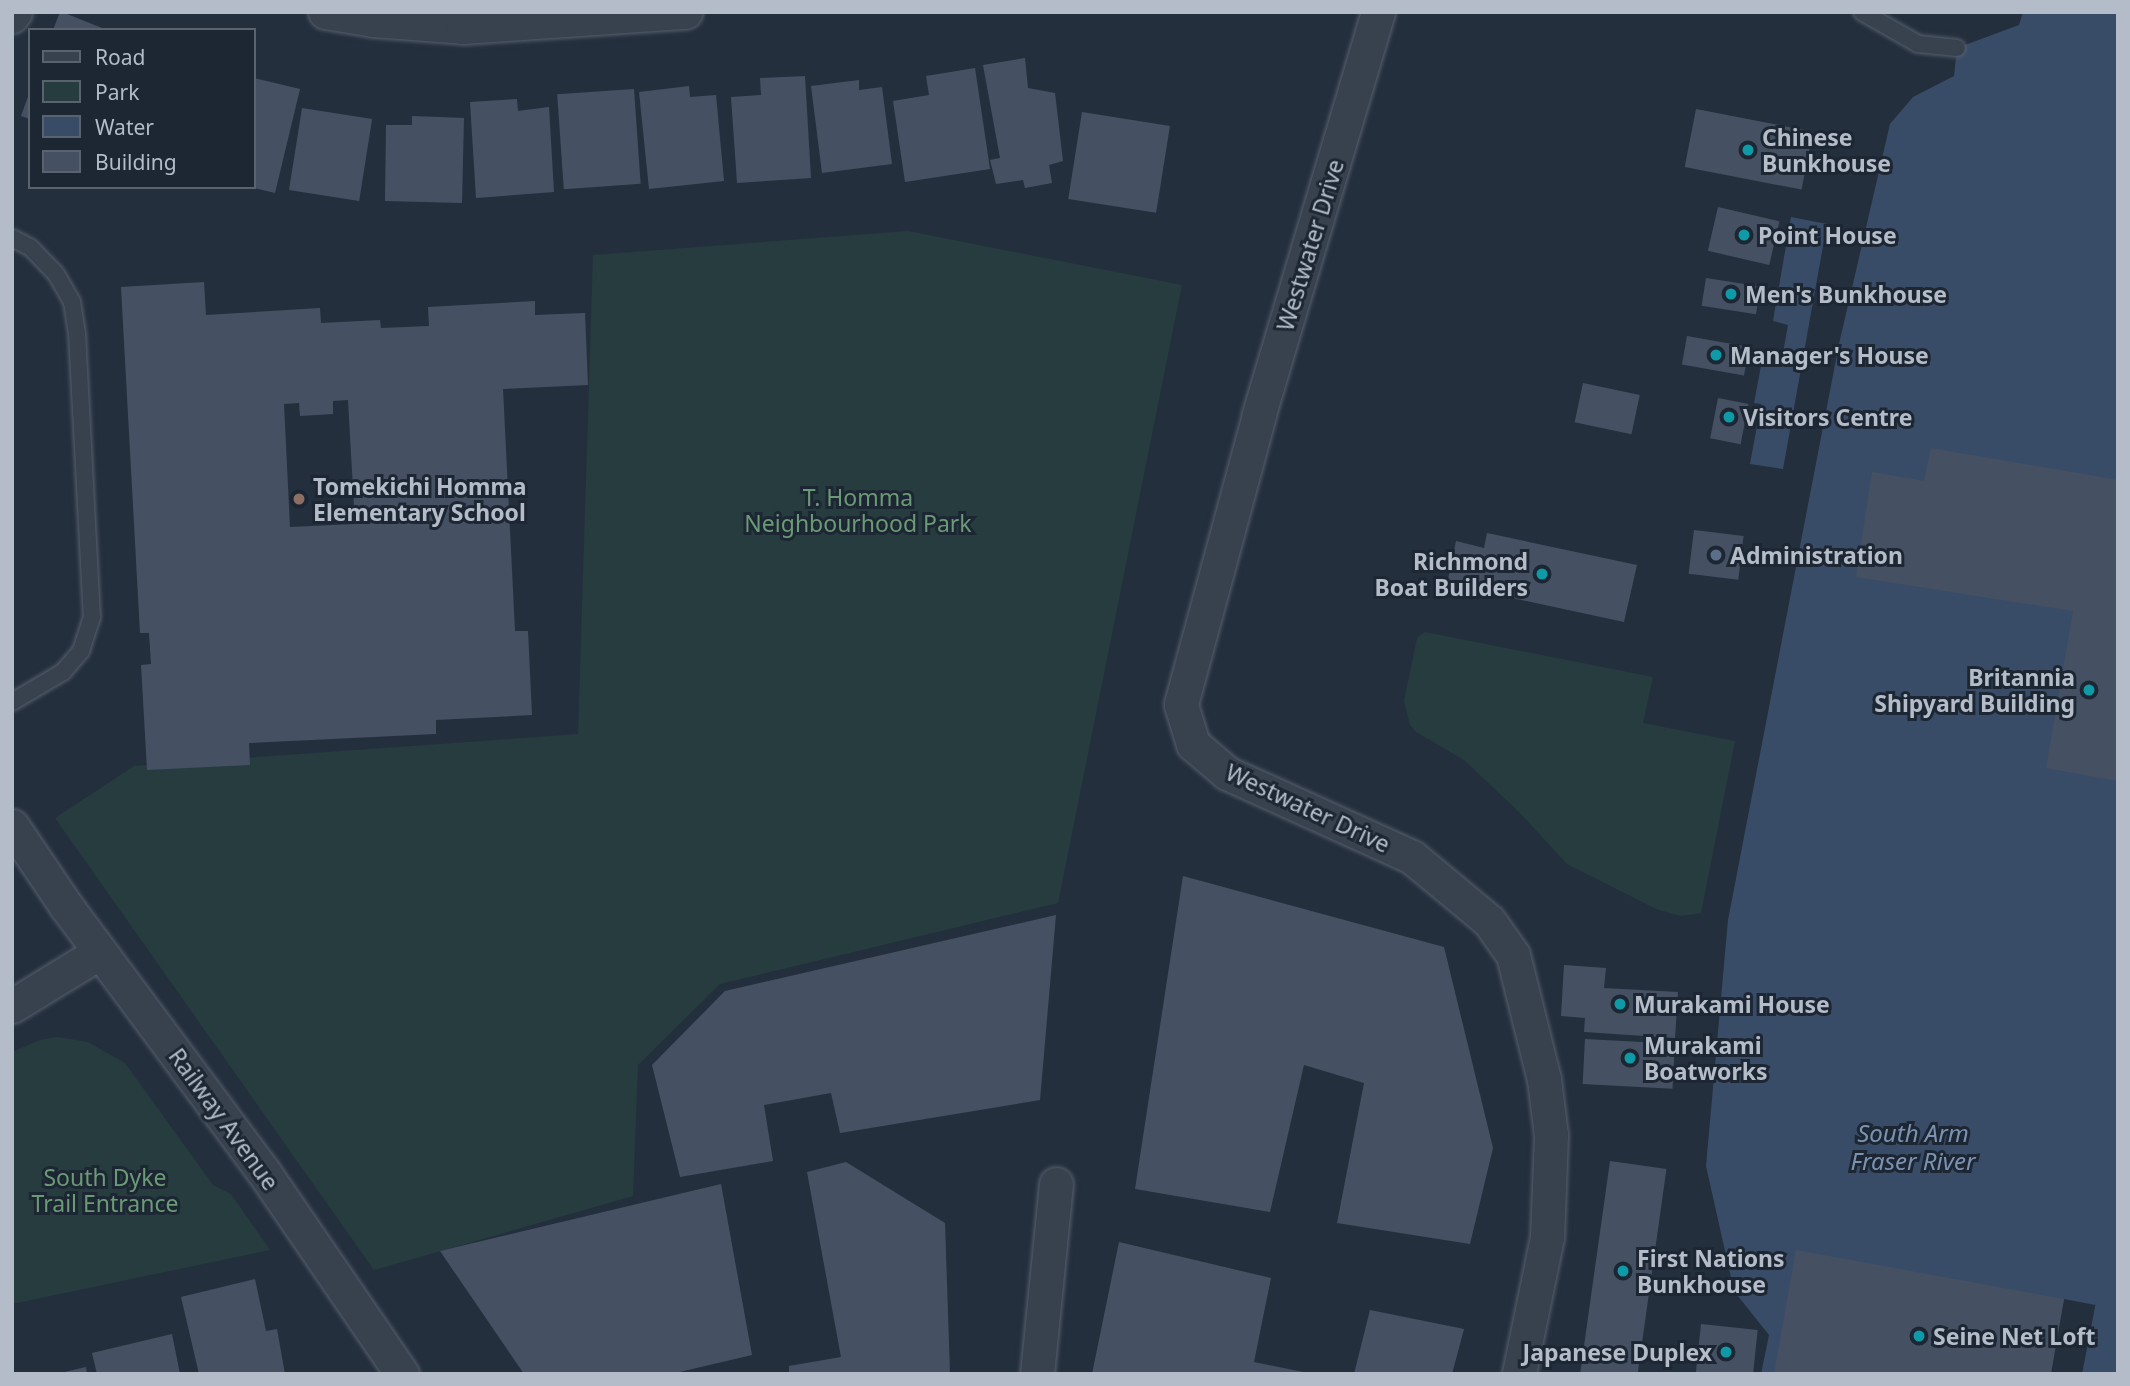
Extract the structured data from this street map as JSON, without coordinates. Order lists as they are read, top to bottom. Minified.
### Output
{"streets":{"street":["Westwater Drive","Railway Avenue"]},"water":["South Arm Fraser River"],"parks":["T. Homma Neighbourhood Park","South Dyke Trail Entrance"],"places":["Chinese Bunkhouse","Point House","Men's Bunkhouse","Manager's House","Visitors Centre","Tomekichi Homma Elementary School","Administration","Richmond Boat Builders","Britannia Shipyard Building","Murakami House","Murakami Boatworks","First Nations Bunkhouse","Seine Net Loft","Japanese Duplex"],"legend":["Road","Park","Water","Building"]}
